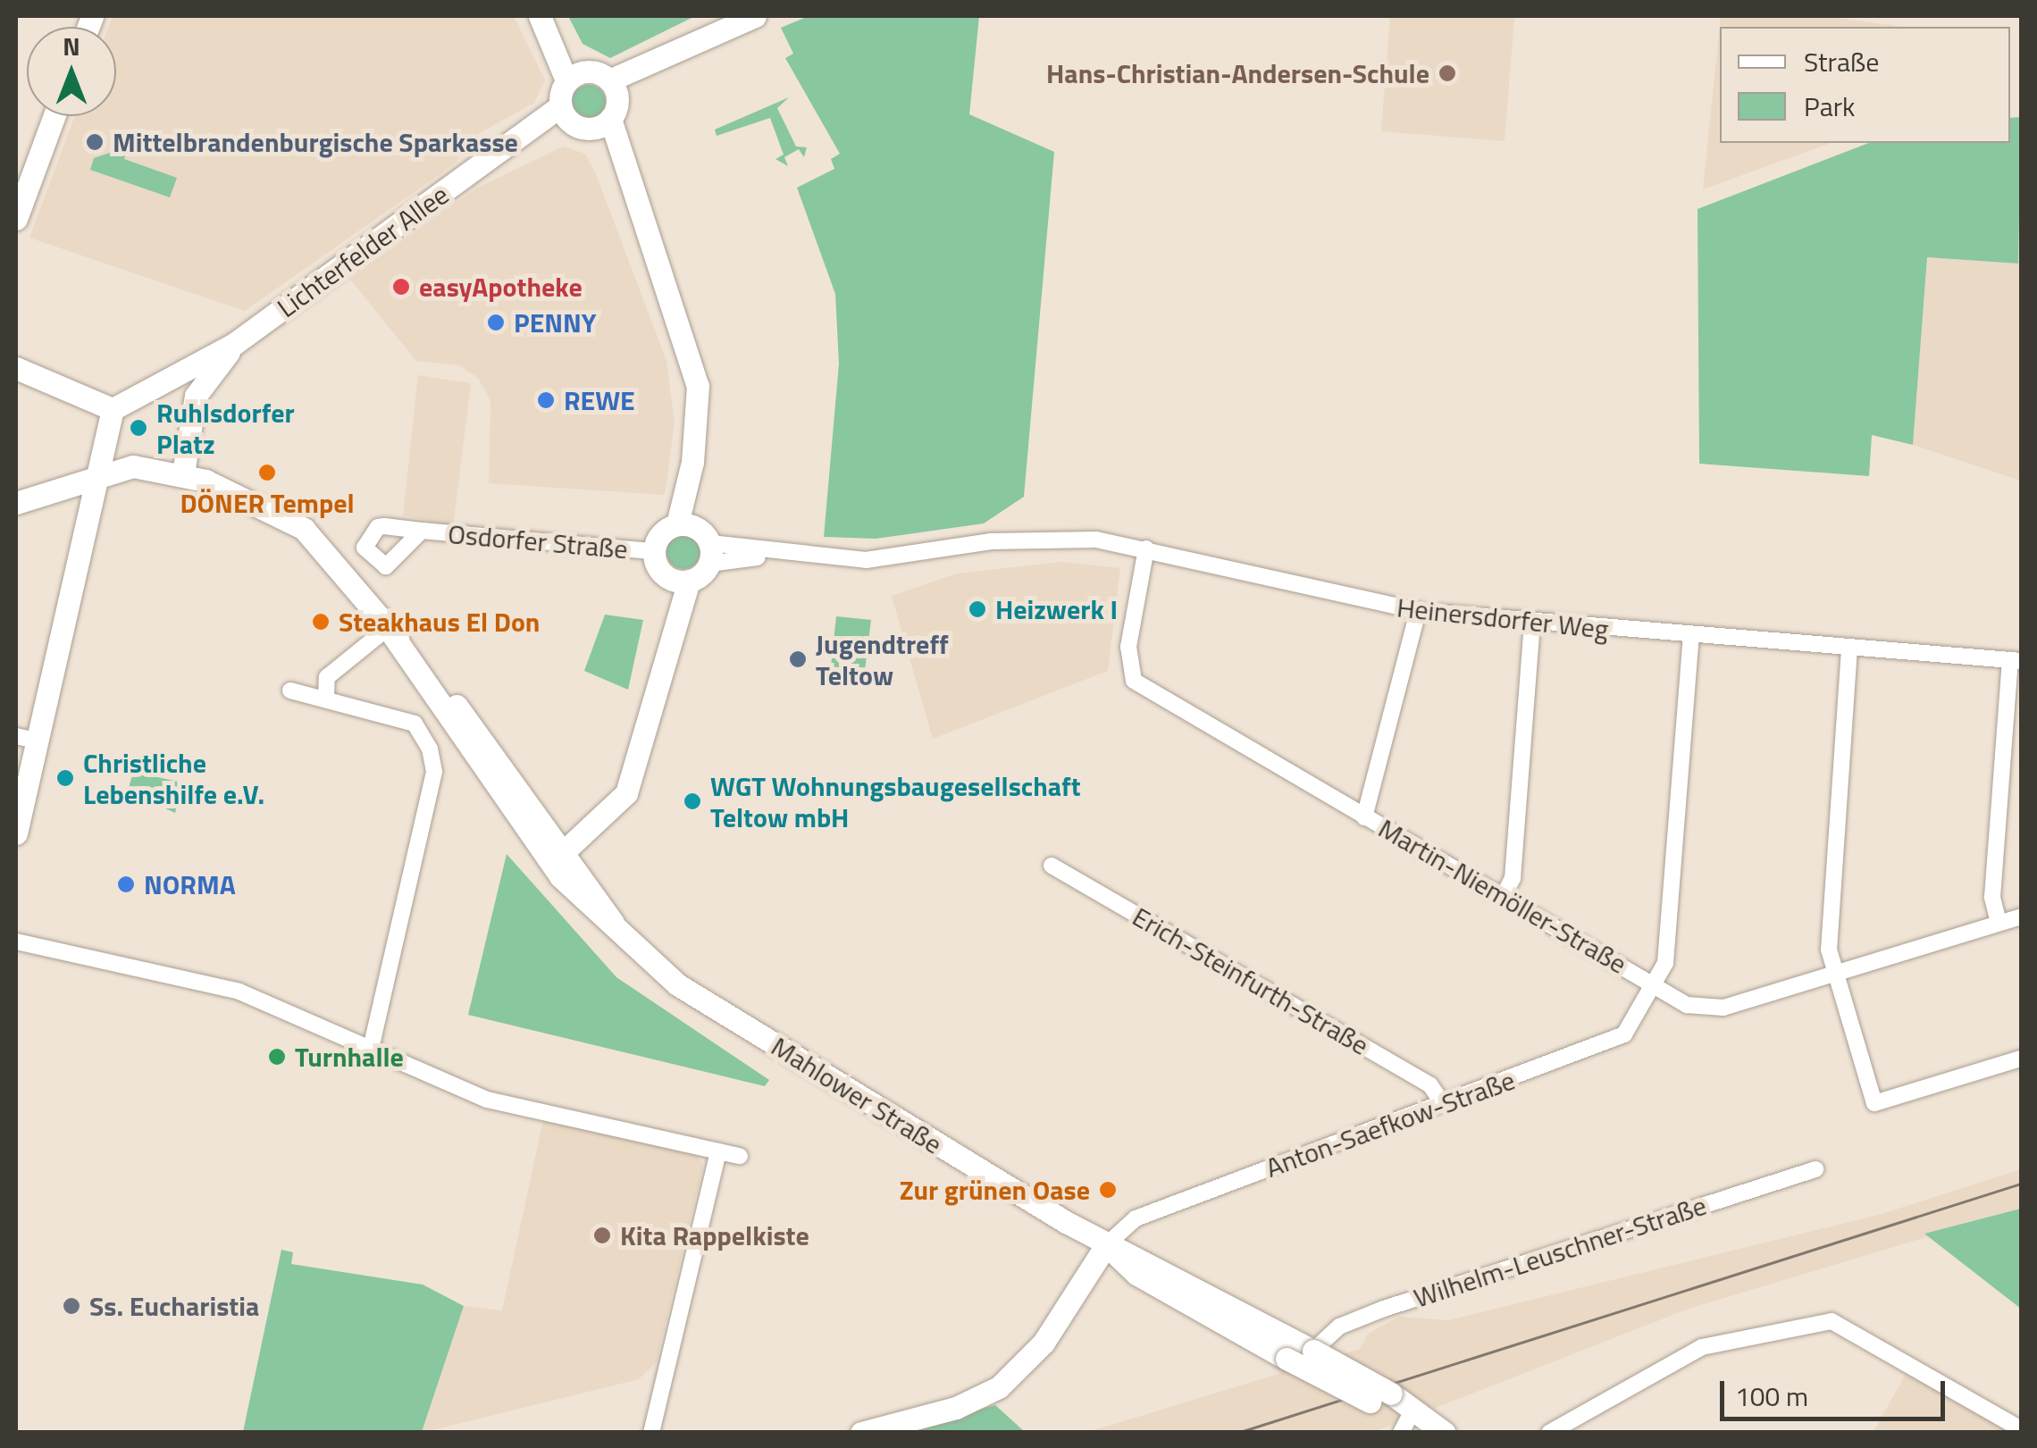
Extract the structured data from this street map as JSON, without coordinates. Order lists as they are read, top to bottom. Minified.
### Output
{"streets":{"main road":["Lichterfelder Allee","Mahlower Straße"],"street":["Osdorfer Straße","Heinersdorfer Weg","Martin-Niemöller-Straße","Erich-Steinfurth-Straße","Anton-Saefkow-Straße","Wilhelm-Leuschner-Straße"]},"crossings":[["Heinersdorfer Weg","Martin-Niemöller-Straße"],["Heinersdorfer Weg","Anton-Saefkow-Straße"],["Martin-Niemöller-Straße","Anton-Saefkow-Straße"],["Erich-Steinfurth-Straße","Anton-Saefkow-Straße"],["Mahlower Straße","Anton-Saefkow-Straße"],["Mahlower Straße","Wilhelm-Leuschner-Straße"]],"places":["Hans-Christian-Andersen-Schule","Mittelbrandenburgische Sparkasse","easyApotheke","PENNY","REWE","Ruhlsdorfer Platz","DÖNER Tempel","Heizwerk I","Steakhaus El Don","Jugendtreff Teltow","Christliche Lebenshilfe e.V.","WGT Wohnungsbaugesellschaft Teltow mbH","NORMA","Turnhalle","Zur grünen Oase","Kita Rappelkiste","Ss. Eucharistia"],"legend":["Straße","Park"],"scale_bar":"100 m","north":"top"}
